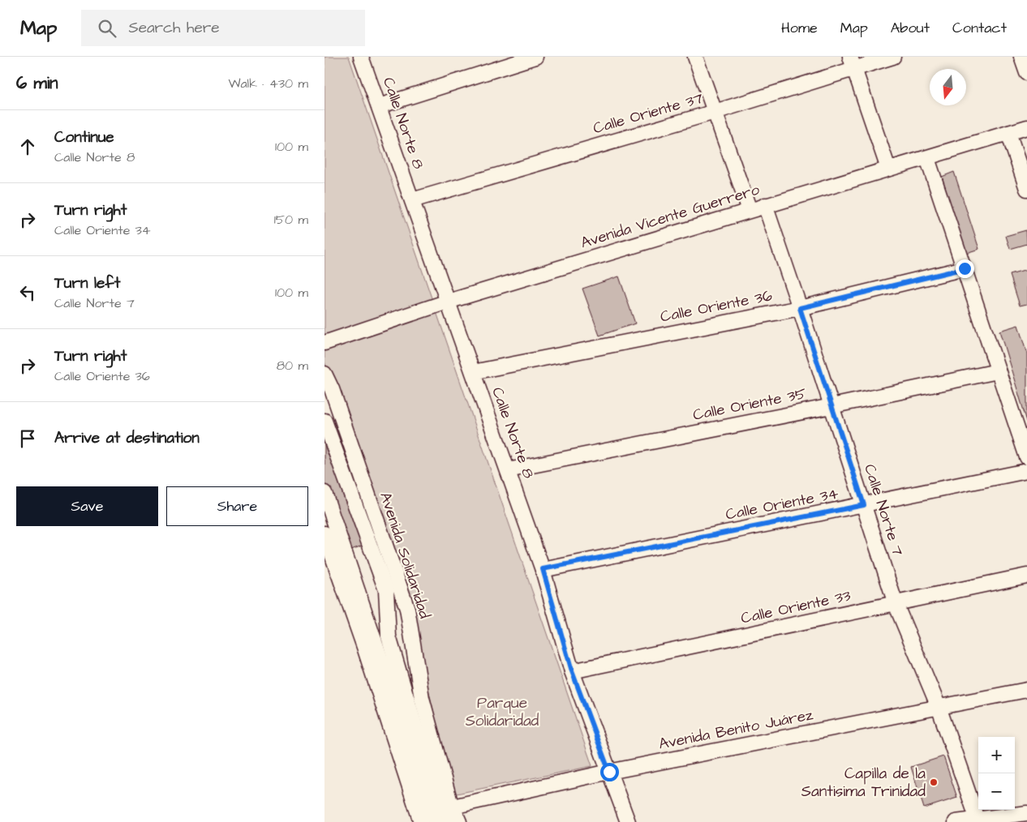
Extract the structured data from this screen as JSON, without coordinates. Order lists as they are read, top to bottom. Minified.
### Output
{"streets":{"street":["Calle Oriente 37","Calle Norte 8","Avenida Vicente Guerrero","Calle Oriente 36","Calle Oriente 35","Calle Oriente 34","Calle Norte 7","Avenida Solidaridad","Calle Oriente 33","Avenida Benito Juárez"]},"crossings":[["Calle Oriente 37","Calle Norte 8"],["Calle Norte 8","Avenida Vicente Guerrero"],["Calle Norte 8","Calle Oriente 36"],["Calle Norte 8","Calle Oriente 35"],["Calle Norte 8","Calle Oriente 34"],["Calle Norte 8","Calle Oriente 33"],["Calle Norte 8","Avenida Benito Juárez"],["Avenida Vicente Guerrero","Calle Norte 7"],["Calle Oriente 36","Calle Norte 7"],["Calle Oriente 35","Calle Norte 7"],["Calle Oriente 34","Calle Norte 7"],["Calle Norte 7","Calle Oriente 33"],["Calle Norte 7","Avenida Benito Juárez"],["Avenida Solidaridad","Avenida Benito Juárez"]],"parks":["Parque Solidaridad"],"places":["Capilla de la Santisima Trinidad"],"north":"bottom","page":{"header":"Map","search":"Search here","nav":["Home","Map","About","Contact"],"heading":["6 min","Walk · 430 m"],"list":[["Continue","Calle Norte 8","100 m"],["Turn right","Calle Oriente 34","150 m"],["Turn left","Calle Norte 7","100 m"],["Turn right","Calle Oriente 36","80 m"],"Arrive at destination"],"buttons":["Save","Share"],"map_buttons":["+","−"]}}
